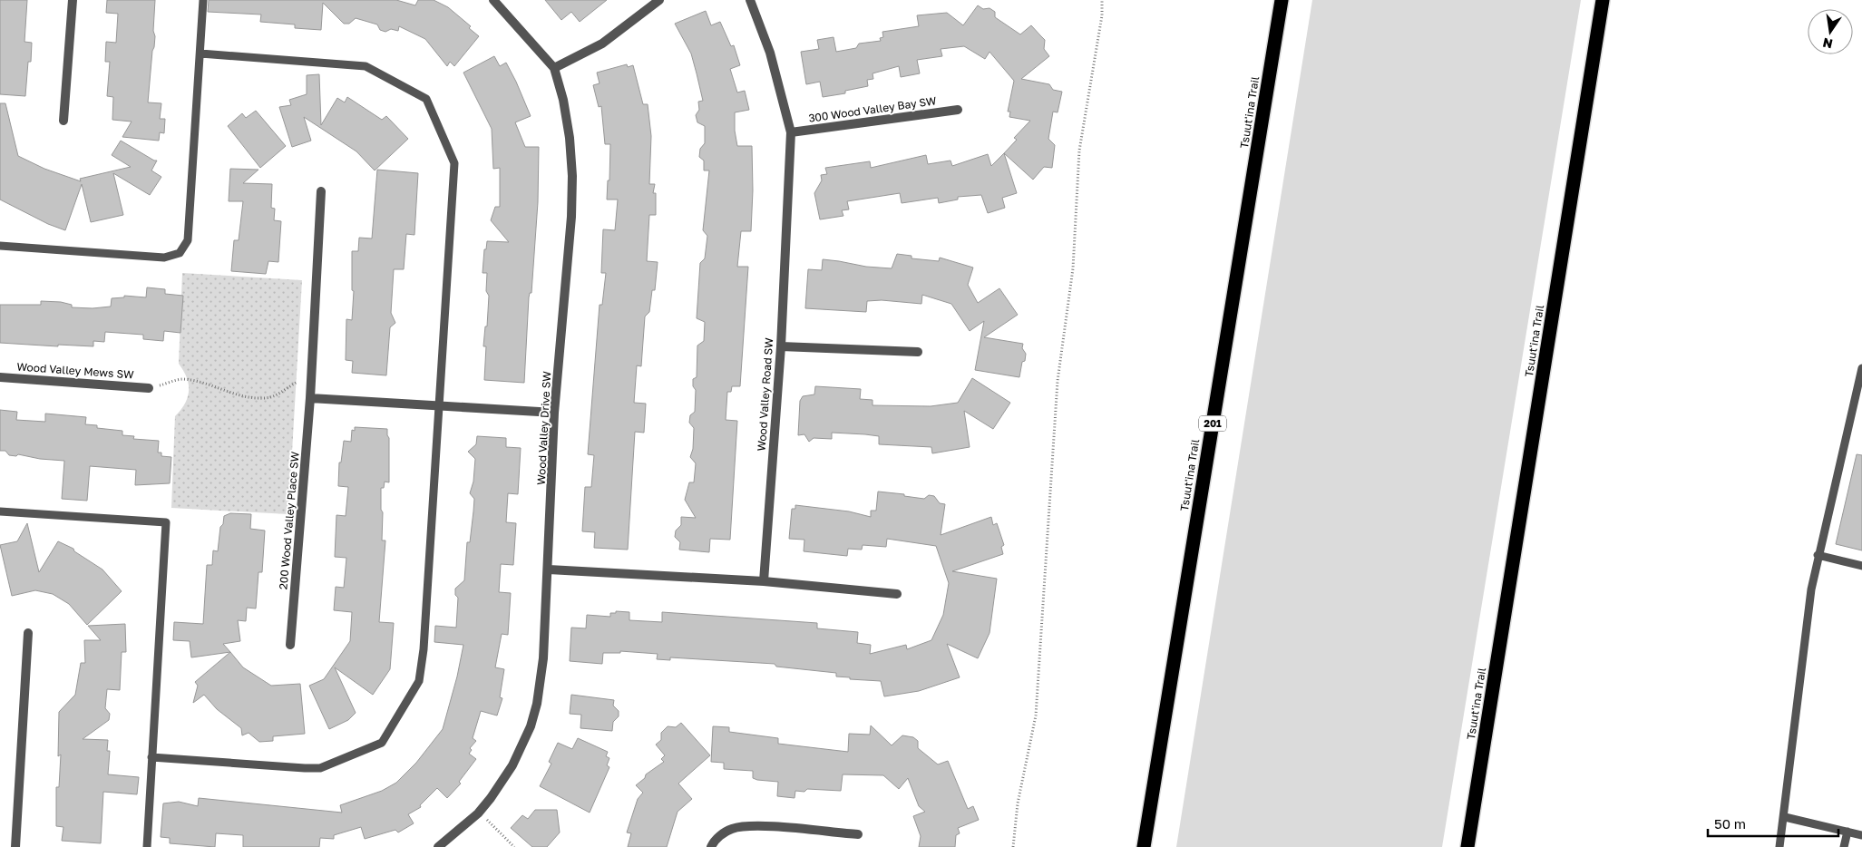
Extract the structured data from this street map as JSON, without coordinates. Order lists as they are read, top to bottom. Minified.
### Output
{"streets":{"highway":["Tsuut'ina Trail","201"],"street":["300 Wood Valley Bay SW","Wood Valley Mews SW","Wood Valley Road SW","Wood Valley Drive SW","200 Wood Valley Place SW"]},"crossings":[["300 Wood Valley Bay SW","Wood Valley Road SW"]],"scale_bar":"50 m","north":"bottom"}
